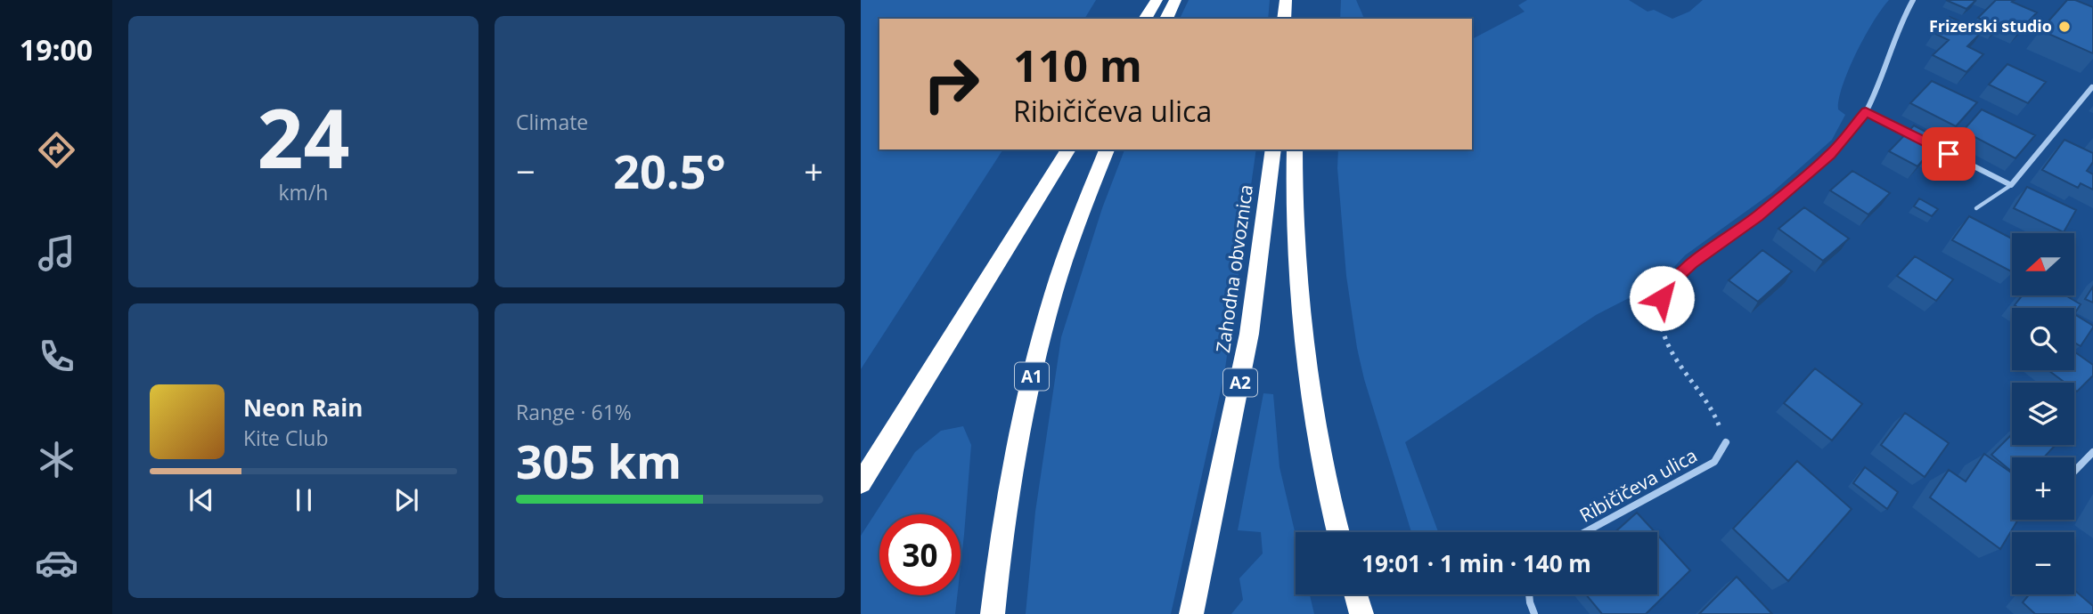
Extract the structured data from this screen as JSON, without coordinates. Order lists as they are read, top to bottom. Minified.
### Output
{"streets":{"highway":["Zahodna obvoznica","A1","A2"],"street":["Ribičičeva ulica"]},"places":["Frizerski studio"],"north":"left","page":{"tabs":"19:00","tile":[["24","km/h"],"Climate",["Range · 61%","305 km"]],"turn":["110 m","Ribičičeva ulica"],"heat":["−","20.5°","+"],"map_buttons":["+","−"],"song":["Neon Rain","Kite Club"],"limit":"30","trip":"19:01 · 1 min · 140 m"}}
